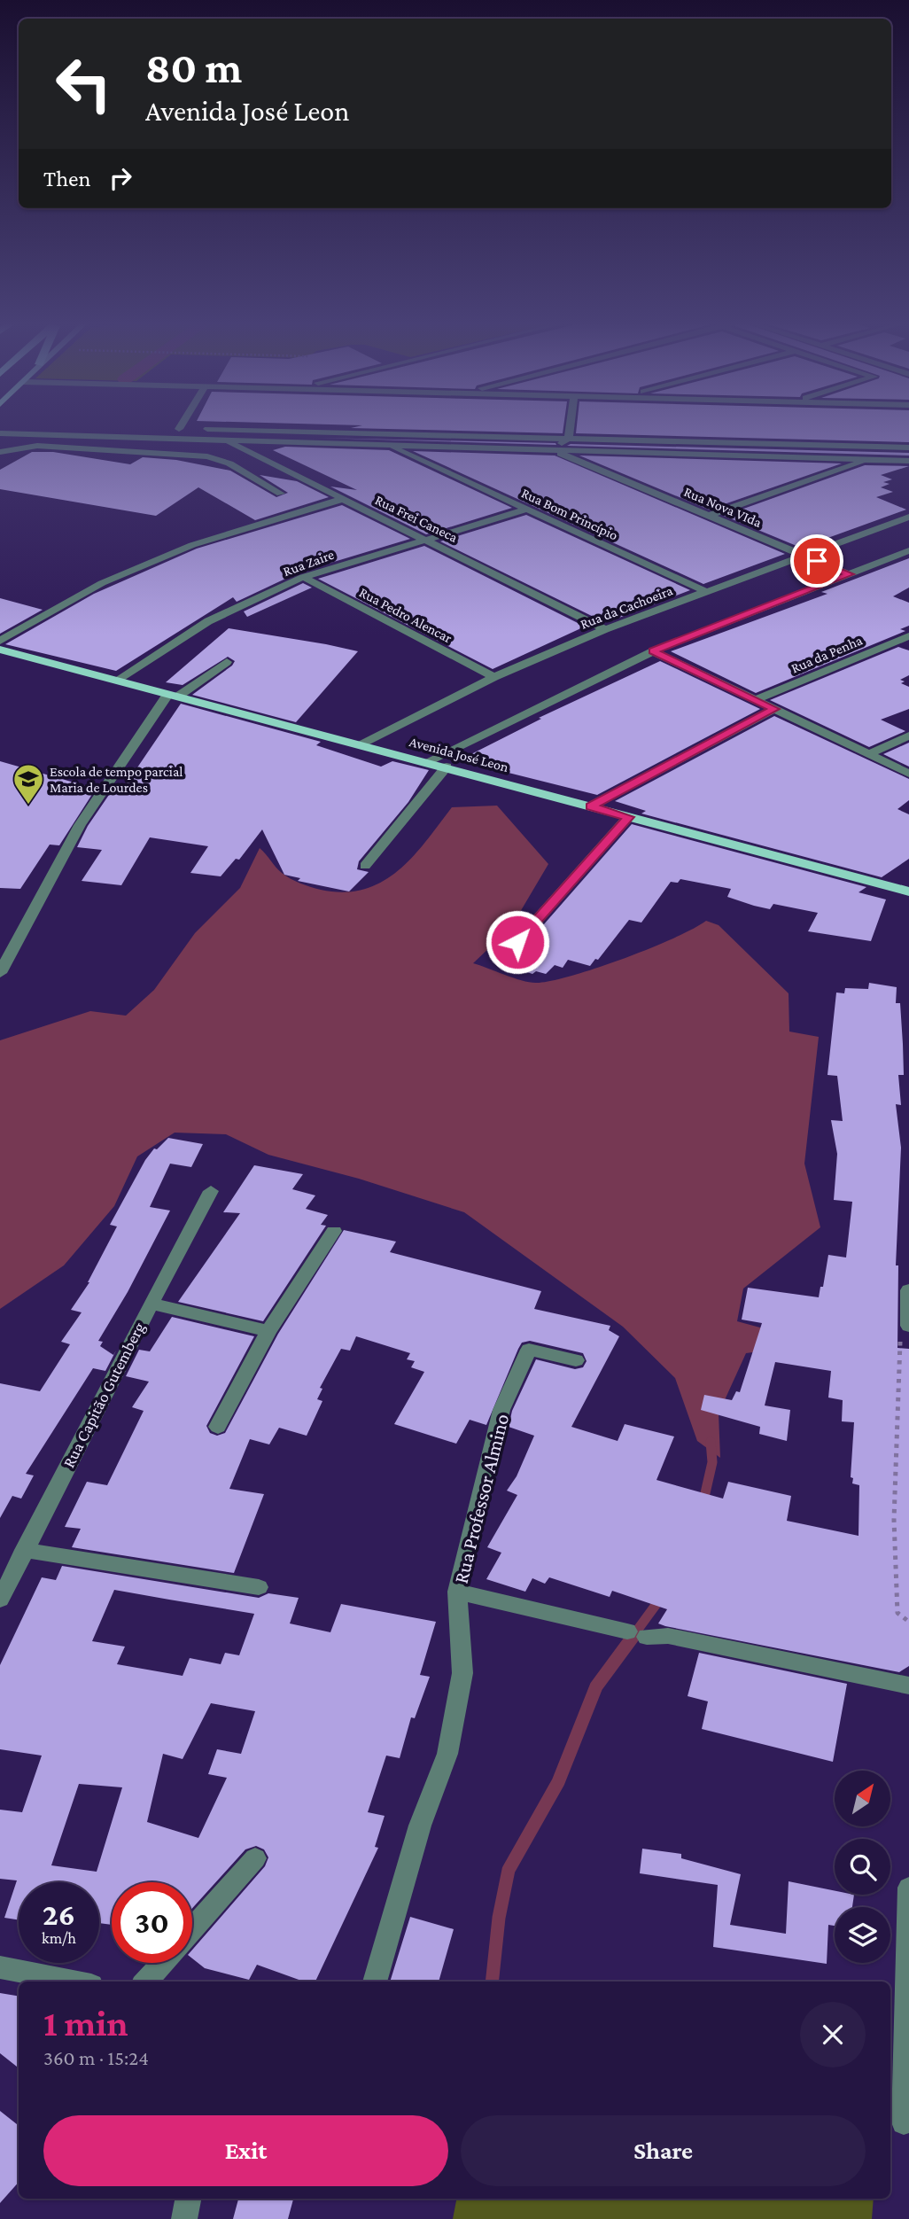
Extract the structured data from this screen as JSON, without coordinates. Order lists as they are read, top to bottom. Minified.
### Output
{"streets":{"main road":["Avenida José Leon"],"street":["Rua Nova VIda","Rua Bom Princípio","Rua Frei Caneca","Rua Zaire","Rua da Cachoeira","Rua Pedro Alencar","Rua da Penha","Rua Capitão Gutemberg","Rua Professor Almino"]},"crossings":[["Rua Nova VIda","Rua da Cachoeira"],["Rua Bom Princípio","Rua Zaire"],["Rua Bom Princípio","Rua da Cachoeira"],["Rua Frei Caneca","Rua Zaire"],["Rua Frei Caneca","Rua da Cachoeira"],["Rua Zaire","Rua Pedro Alencar"],["Rua Zaire","Avenida José Leon"],["Rua da Cachoeira","Rua Pedro Alencar"],["Rua da Cachoeira","Avenida José Leon"]],"places":{"school or university":["Escola de tempo parcial Maria de Lourdes"]},"north":"top right","page":{"turn":["80 m","Avenida José Leon"],"then":"Then","speed":"26 km/h","limit":"30","heading":["1 min","360 m · 15:24"],"buttons":["Exit","Share"]}}
